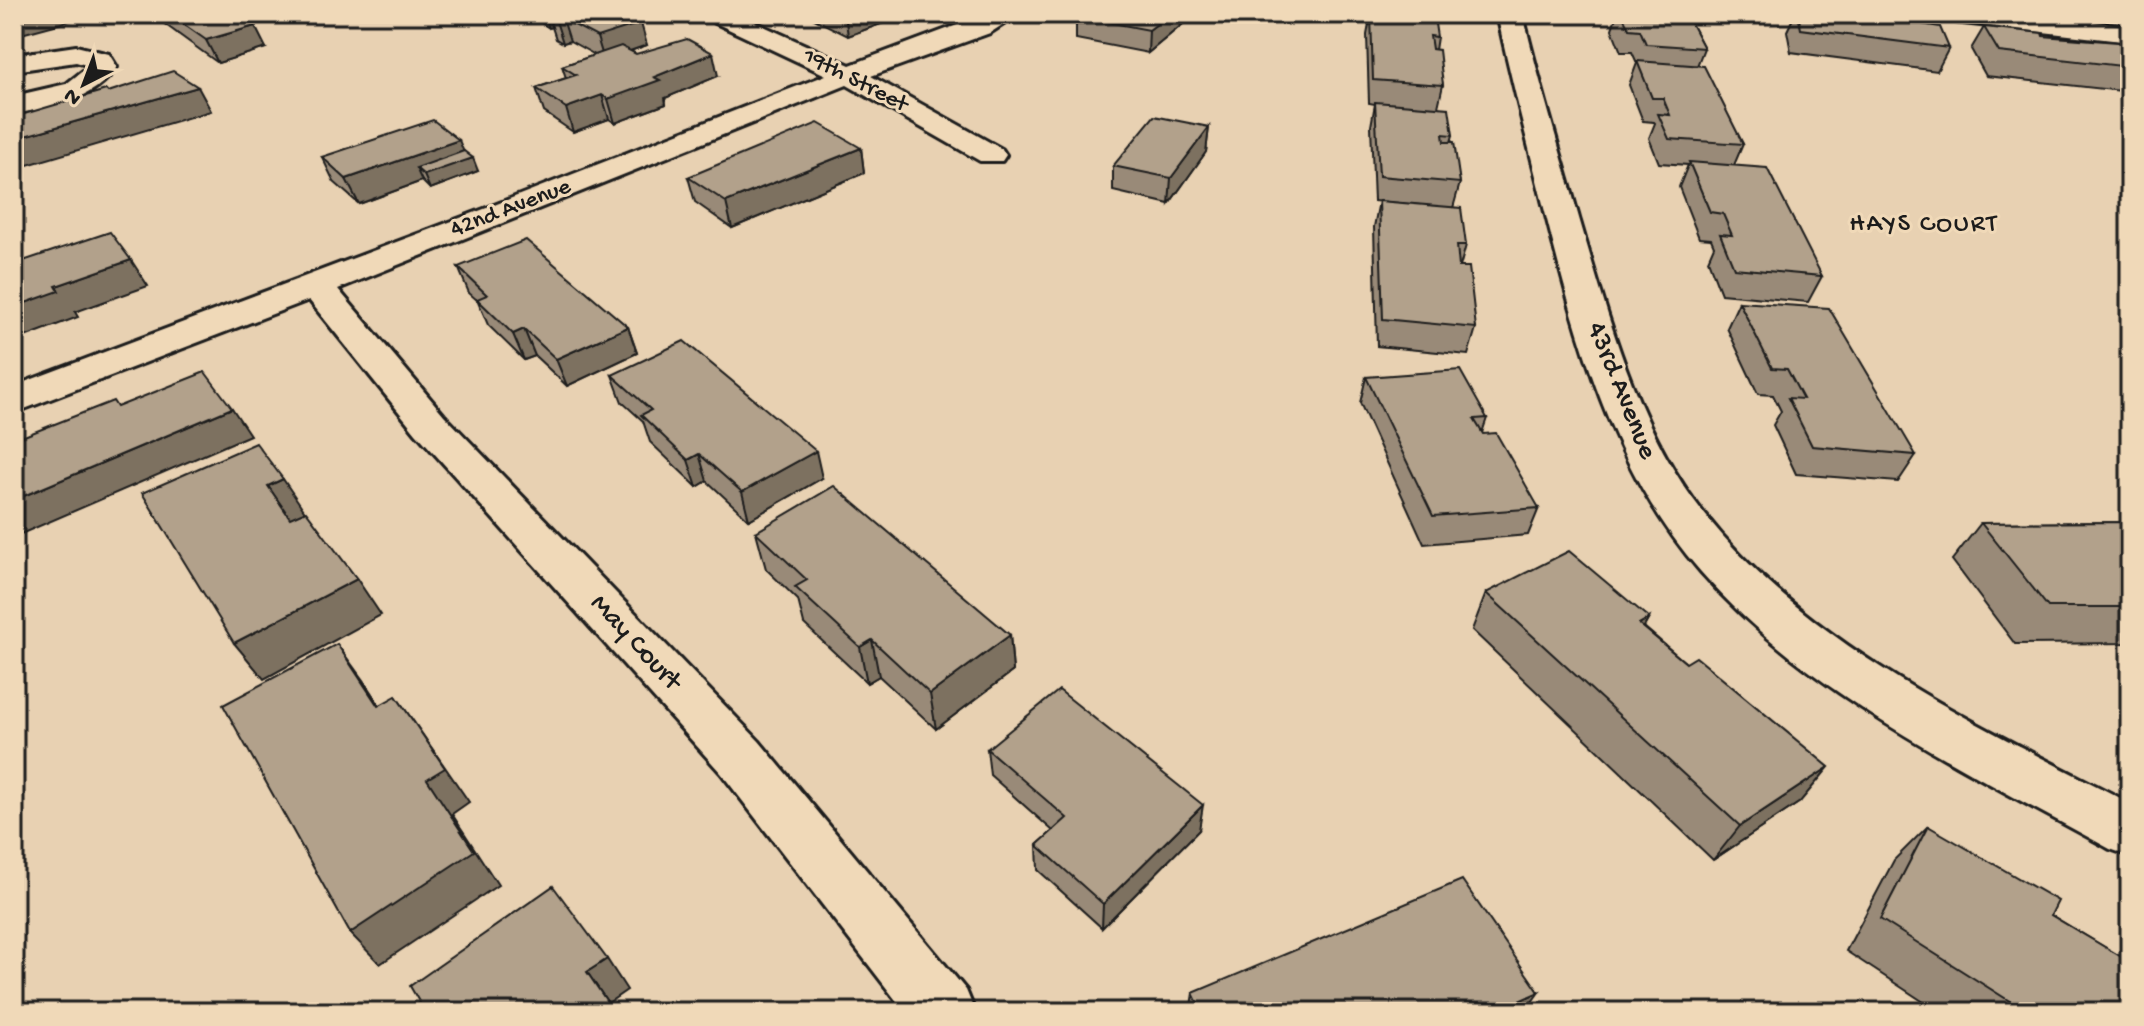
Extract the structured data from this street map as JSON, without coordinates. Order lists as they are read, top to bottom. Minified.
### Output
{"streets":{"street":["19th Street","42nd Avenue","43rd Avenue","May Court"]},"crossings":[["19th Street","42nd Avenue"],["42nd Avenue","May Court"]],"districts":["HAYS COURT"],"north":"bottom left"}
